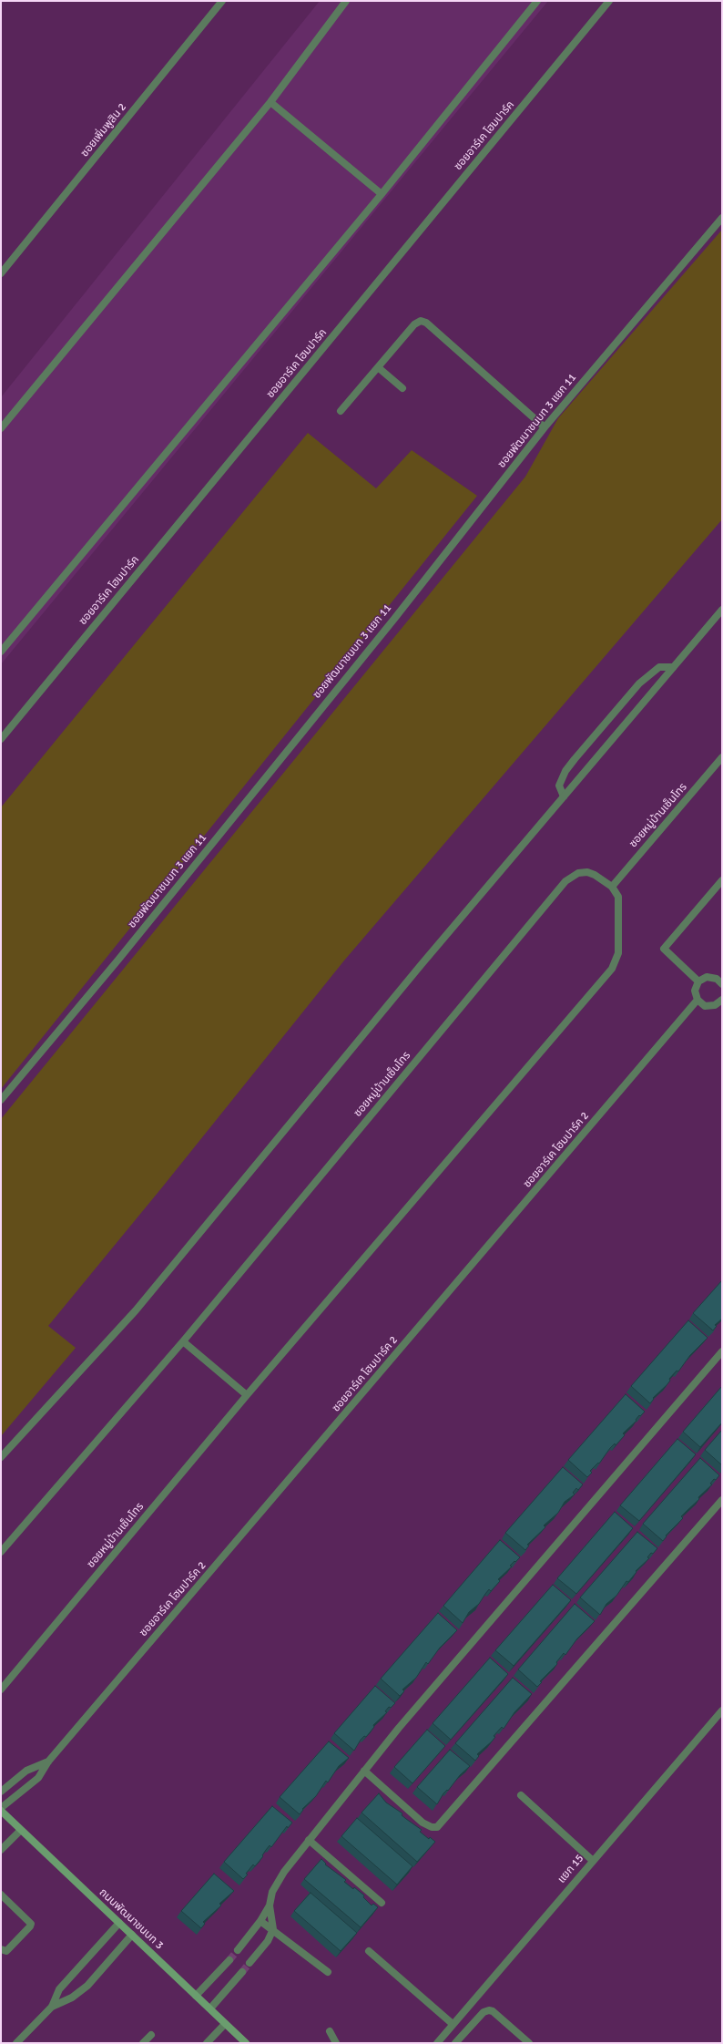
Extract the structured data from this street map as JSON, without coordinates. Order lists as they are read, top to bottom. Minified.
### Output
{"streets":{"street":["ซอยเพิ่มพูสิน 2","ซอยอาร์เค โฮมปาร์ค","ซอยพัฒนาชนบท 3 แยก 11","ซอยหมู่บ้านเซ็นโทร","ซอยอาร์เค โฮมปาร์ค 2","แยก 15","ถนนพัฒนาชนบท 3"]}}
